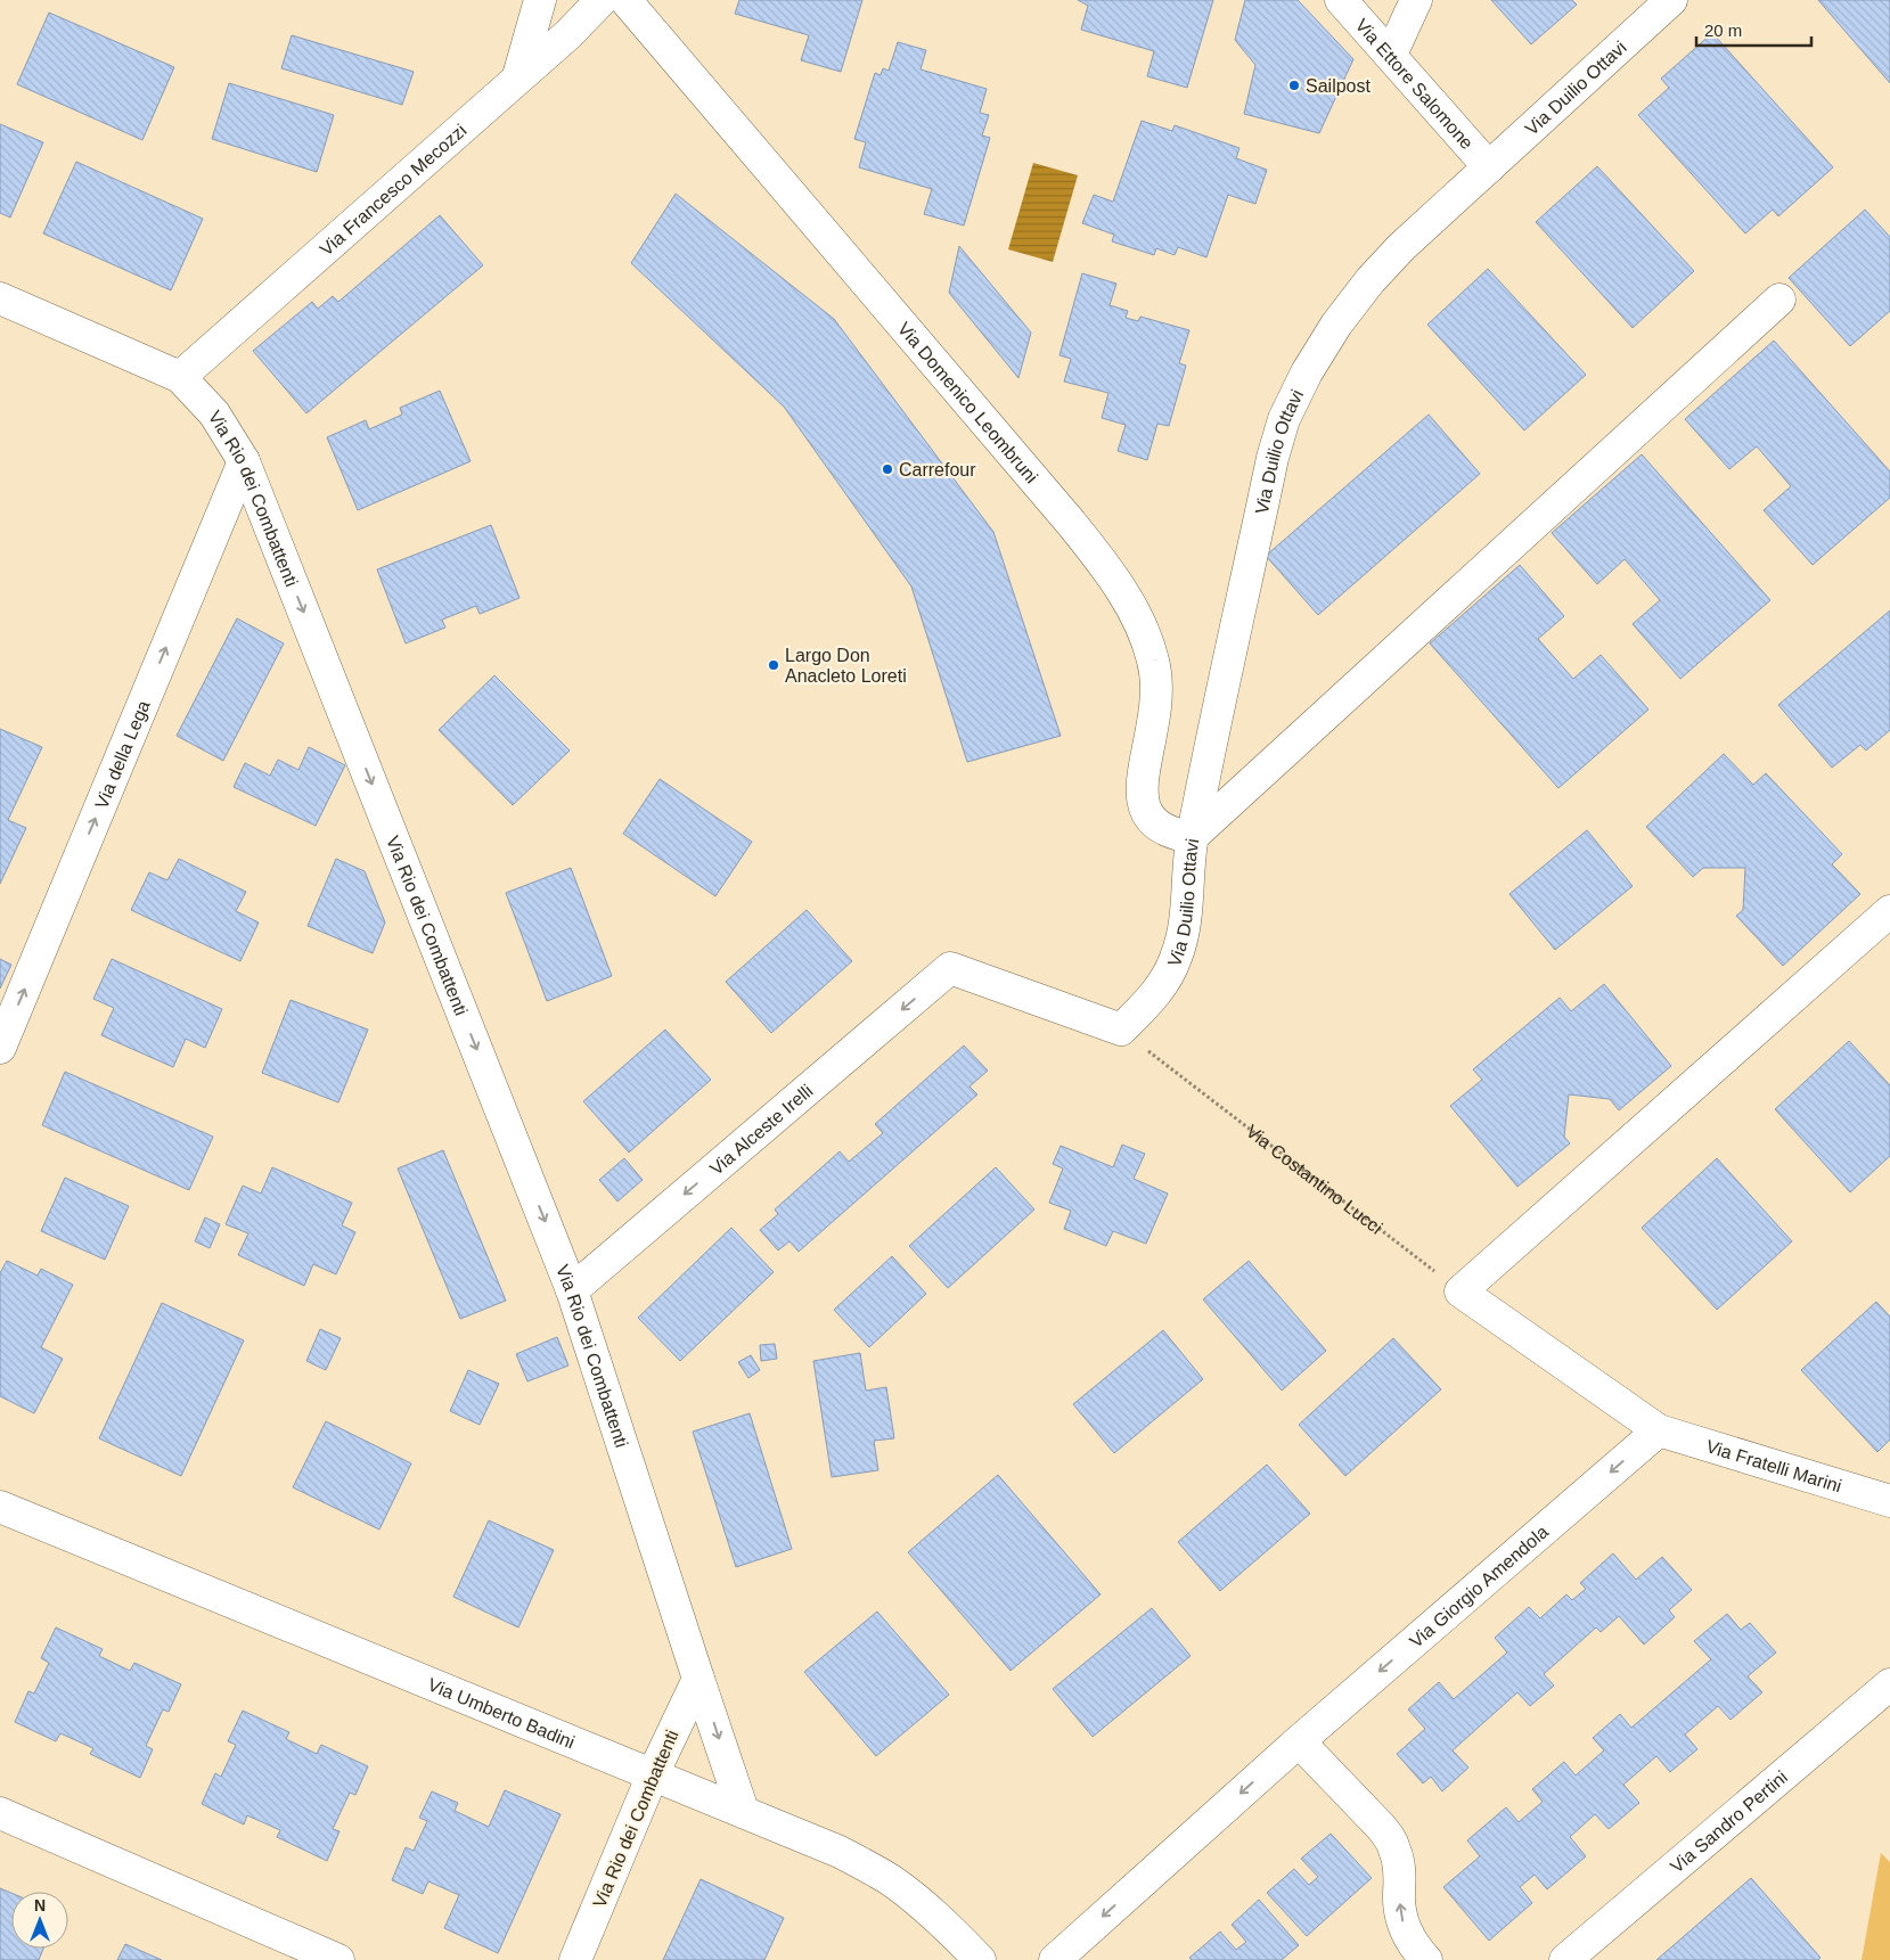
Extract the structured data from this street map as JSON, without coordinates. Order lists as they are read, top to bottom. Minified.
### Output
{"streets":{"street":["Via Ettore Salomone","Via Duilio Ottavi","Via Francesco Mecozzi","Via Domenico Leombruni","Via Rio dei Combattenti","Via della Lega","Via Alceste Irelli","Via Fratelli Marini","Via Giorgio Amendola","Via Umberto Badini","Via Sandro Pertini"],"path":["Via Costantino Lucci"]},"crossings":[["Via Ettore Salomone","Via Duilio Ottavi"],["Via Duilio Ottavi","Via Domenico Leombruni"],["Via Duilio Ottavi","Via Alceste Irelli"],["Via Duilio Ottavi","Via Costantino Lucci"],["Via Francesco Mecozzi","Via Rio dei Combattenti"],["Via Rio dei Combattenti","Via della Lega"],["Via Rio dei Combattenti","Via Alceste Irelli"],["Via Rio dei Combattenti","Via Umberto Badini"],["Via Alceste Irelli","Via Costantino Lucci"],["Via Fratelli Marini","Via Giorgio Amendola"]],"one_way":["Via Rio dei Combattenti","Via della Lega","Via Alceste Irelli","Via Giorgio Amendola"],"places":["Sailpost","Carrefour","Largo Don Anacleto Loreti"],"scale_bar":"20 m","north":"top"}
